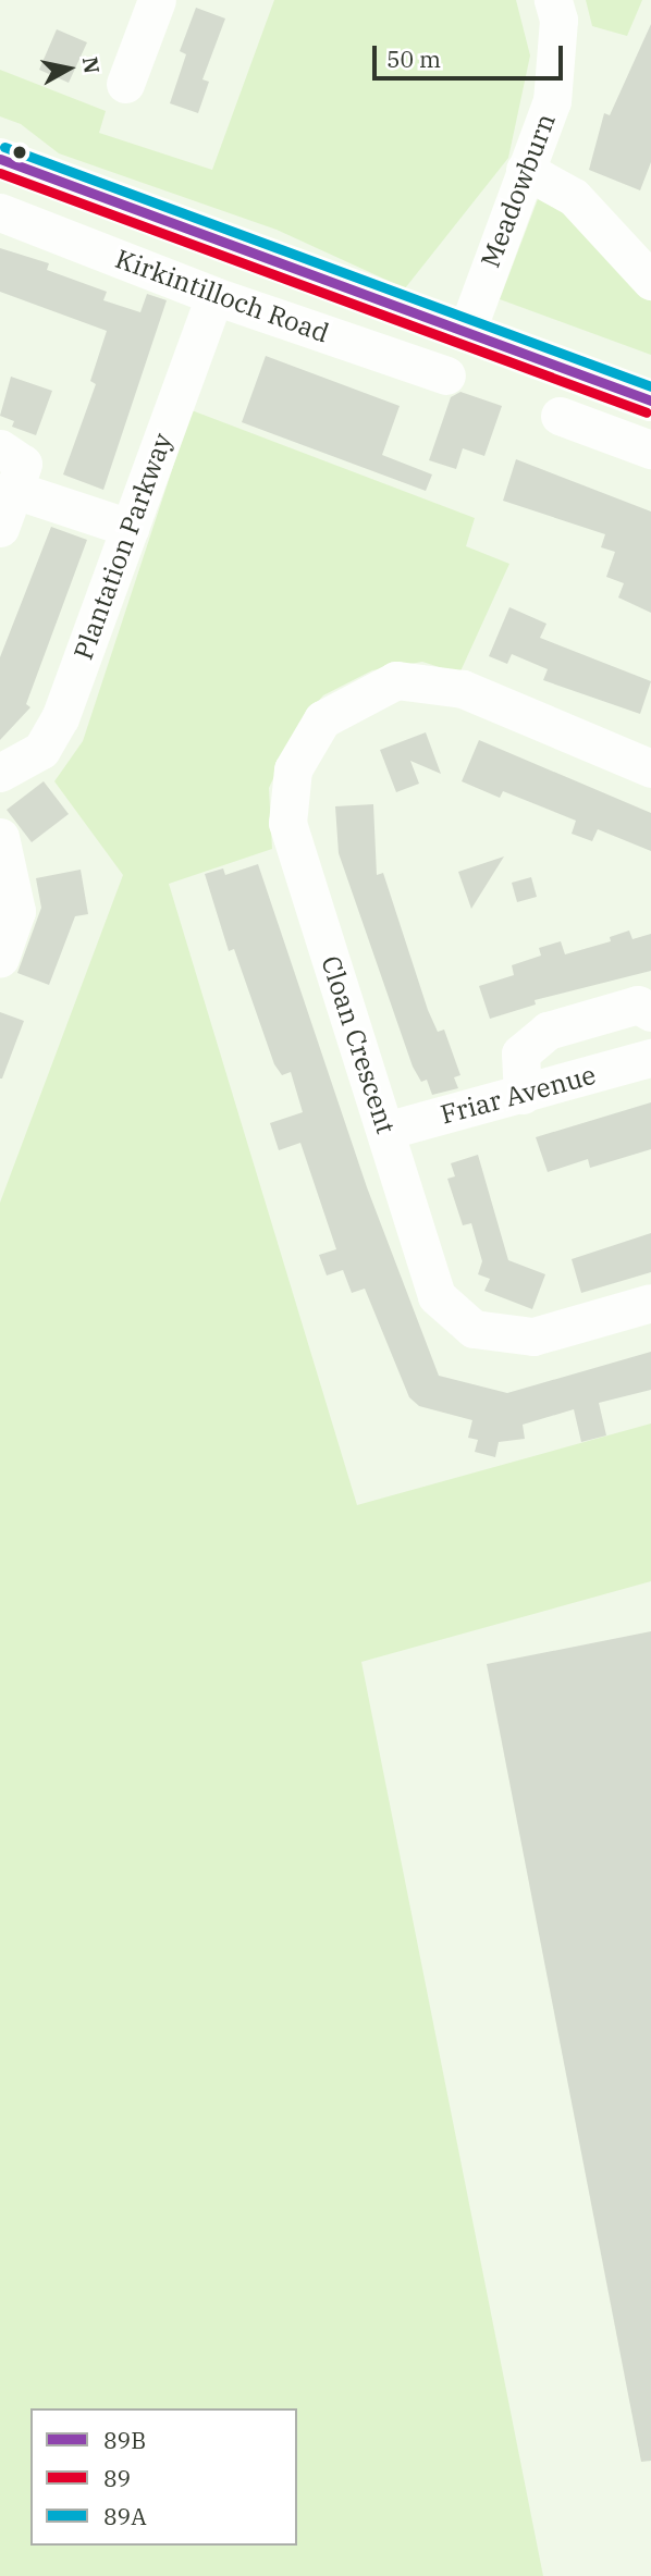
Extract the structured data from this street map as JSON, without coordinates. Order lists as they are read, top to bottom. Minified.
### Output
{"streets":{"main road":["Kirkintilloch Road"],"street":["Meadowburn","Plantation Parkway","Cloan Crescent","Friar Avenue"]},"crossings":[["Meadowburn","Kirkintilloch Road"],["Kirkintilloch Road","Plantation Parkway"],["Cloan Crescent","Friar Avenue"]],"lines":["transit line 89A","transit line 89B","transit line 89"],"legend":["89B","89","89A"],"scale_bar":"50 m","north":"right"}
